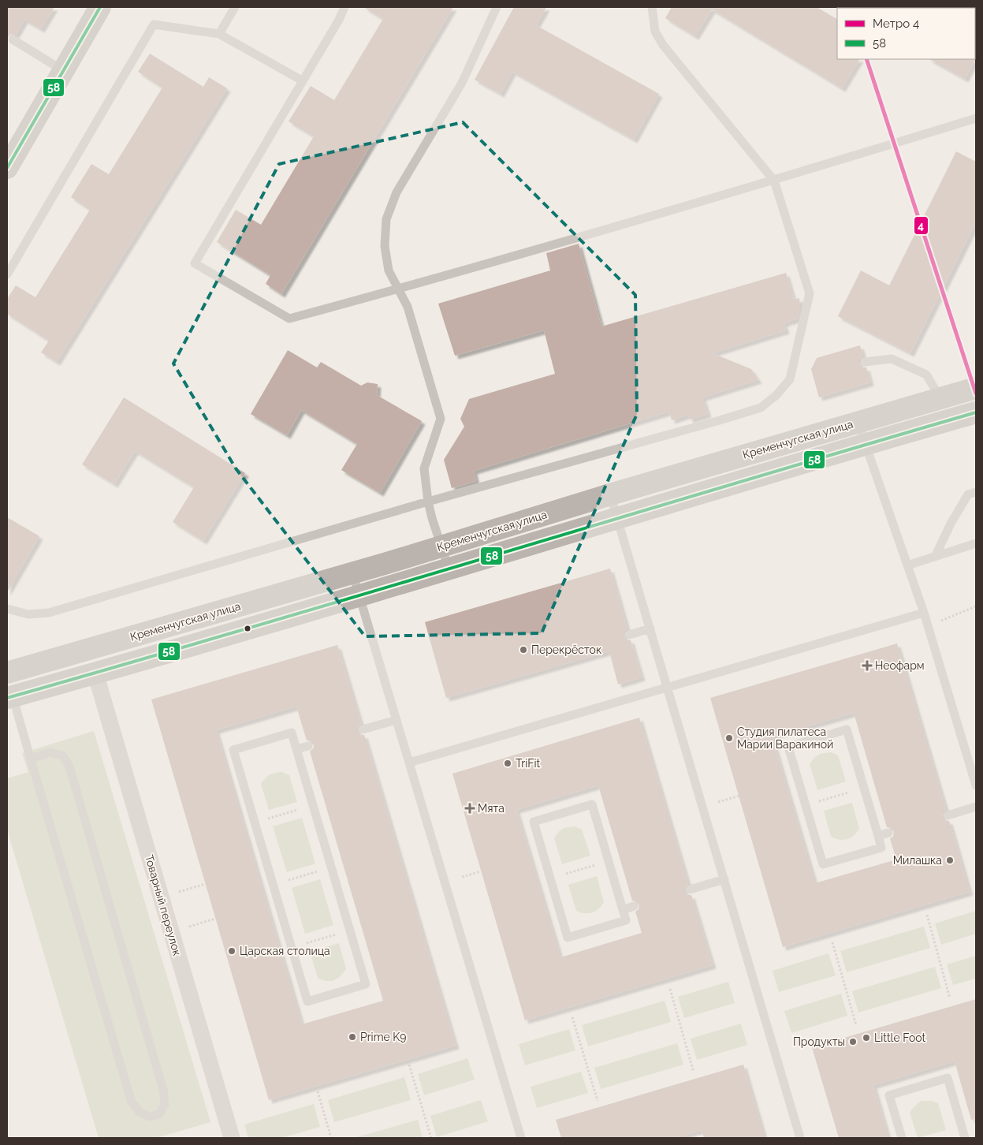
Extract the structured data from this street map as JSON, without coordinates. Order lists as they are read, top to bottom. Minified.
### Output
{"streets":{"street":["Кременчугская улица","Товарный переулок"]},"places":{"other":["Перекрёсток","Студия пилатеса Марии Варакиной","TriFit","Милашка","Царская столица","Prime K9","Little Foot","Продукты"],"health":["Неофарм","Мята"]},"lines":["transit line 58","metro line 4"],"legend":["Метро 4","58"]}
